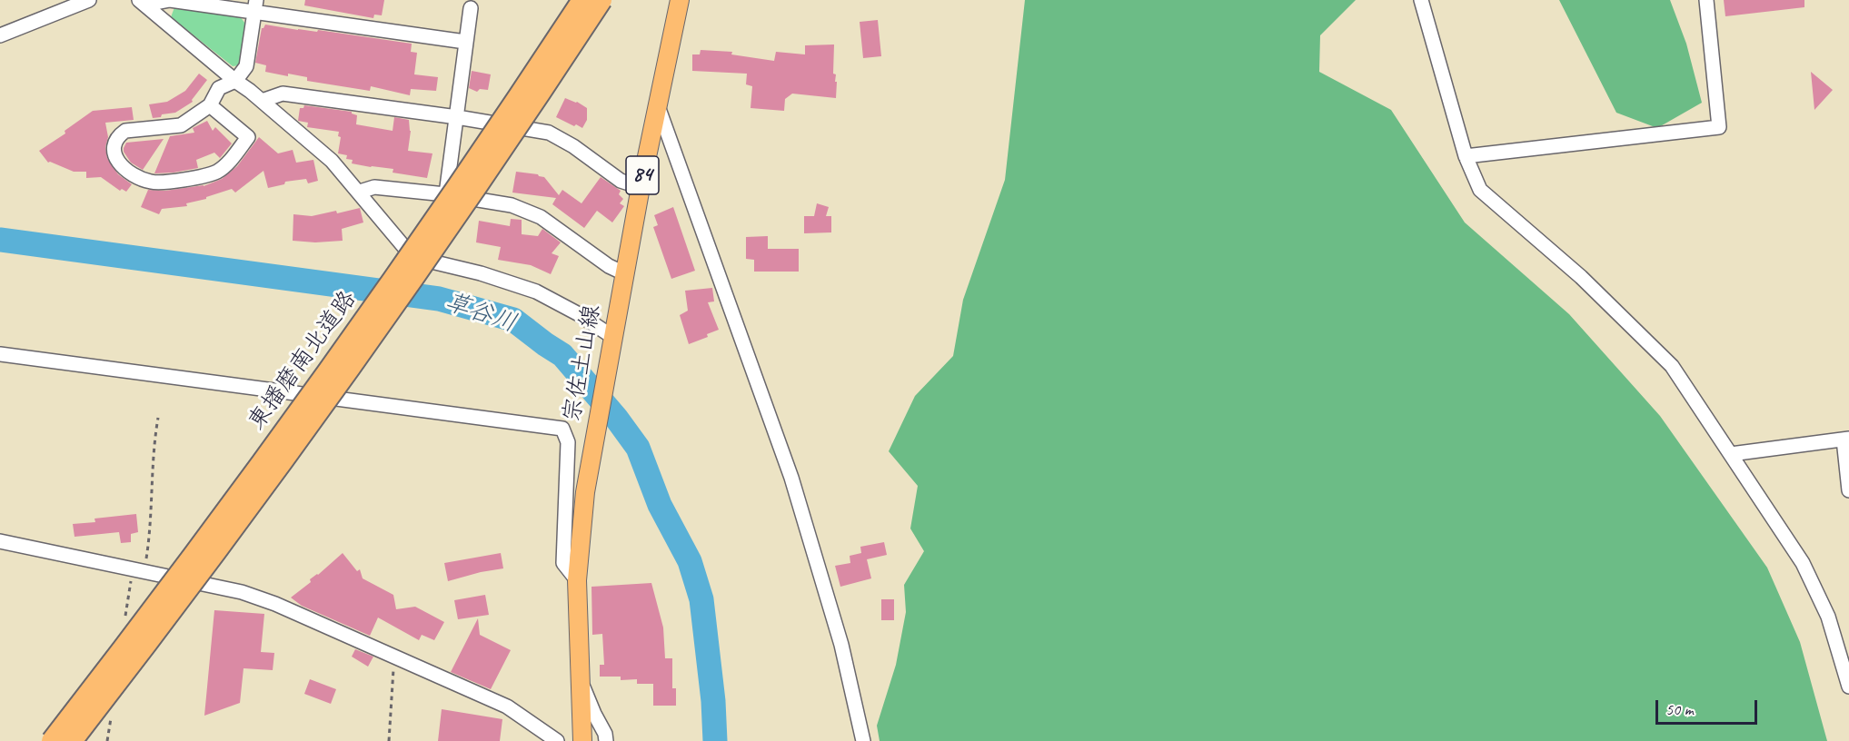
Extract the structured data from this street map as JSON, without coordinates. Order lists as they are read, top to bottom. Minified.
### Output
{"streets":{"highway":["東播磨南北道路"],"main road":["84","宗佐土山線"]},"water":["草谷川"],"scale_bar":"50 m"}
